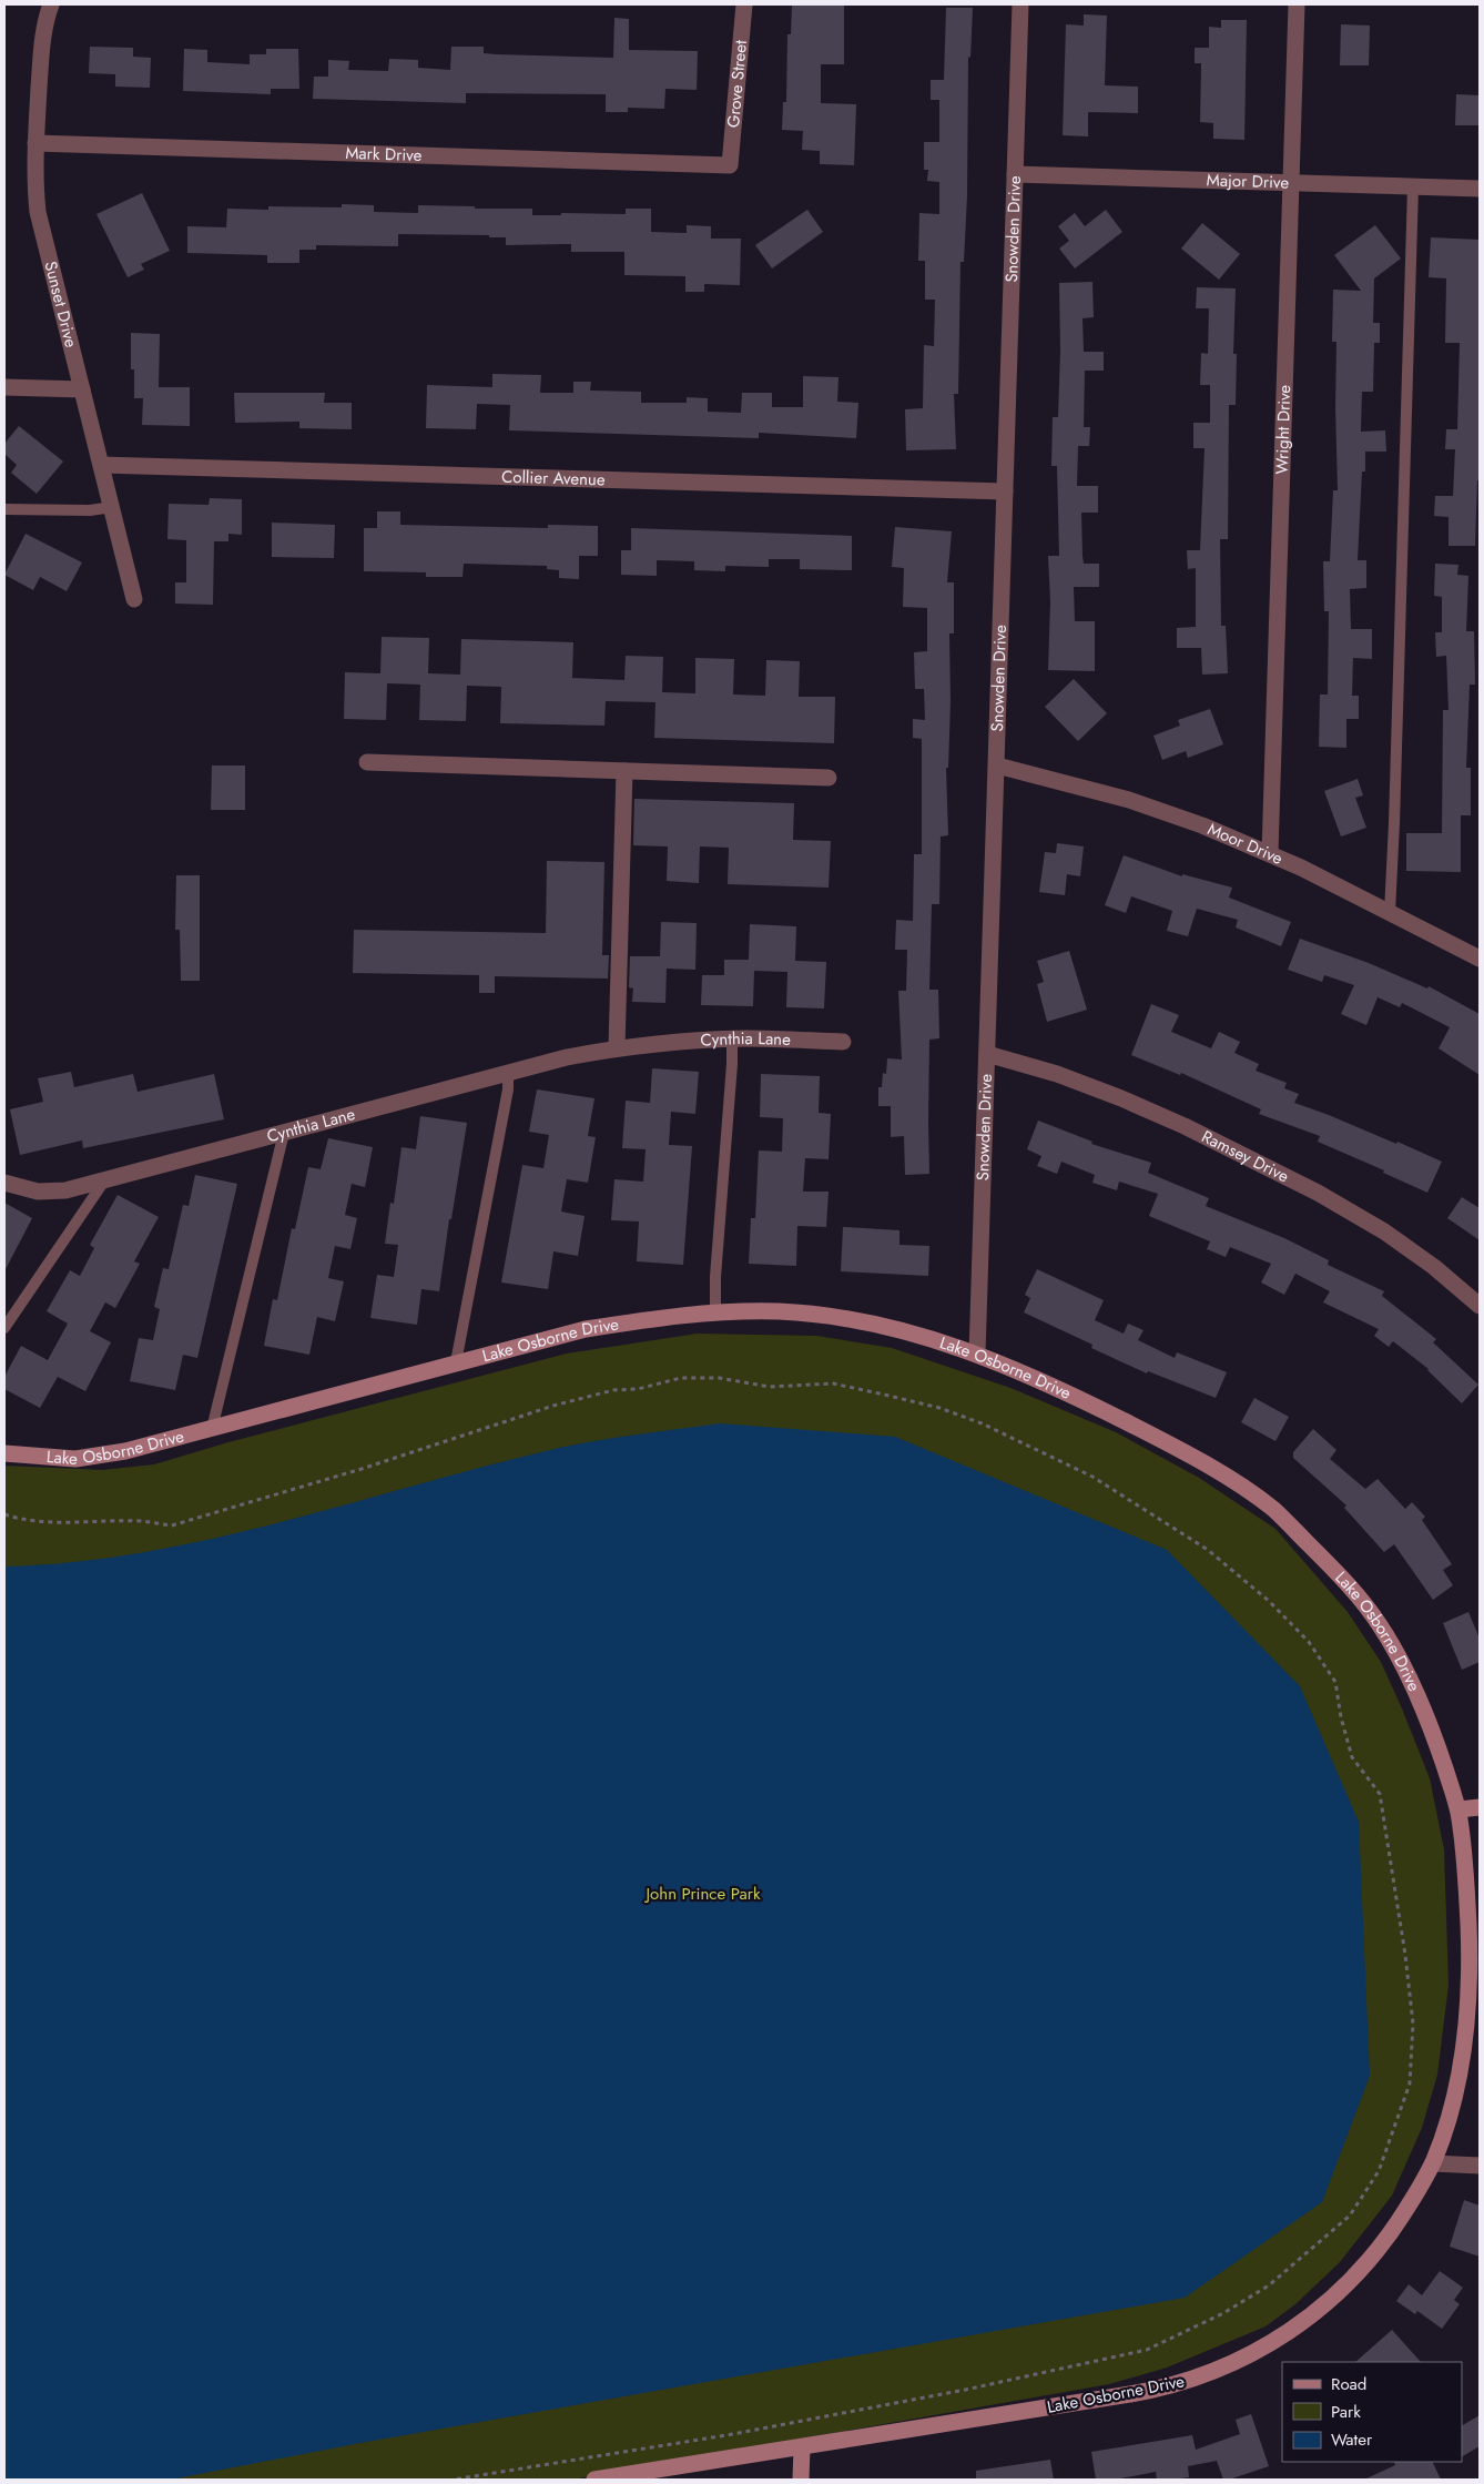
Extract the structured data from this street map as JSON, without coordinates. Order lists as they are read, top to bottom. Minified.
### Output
{"streets":{"street":["Grove Street","Mark Drive","Major Drive","Snowden Drive","Sunset Drive","Wright Drive","Collier Avenue","Moor Drive","Cynthia Lane","Ramsey Drive","Lake Osborne Drive"]},"crossings":[["Grove Street","Mark Drive"],["Mark Drive","Sunset Drive"],["Major Drive","Snowden Drive"],["Major Drive","Wright Drive"],["Snowden Drive","Collier Avenue"],["Snowden Drive","Moor Drive"],["Snowden Drive","Ramsey Drive"],["Snowden Drive","Lake Osborne Drive"],["Sunset Drive","Collier Avenue"],["Wright Drive","Moor Drive"]],"parks":["John Prince Park"],"legend":["Road","Park","Water"]}
